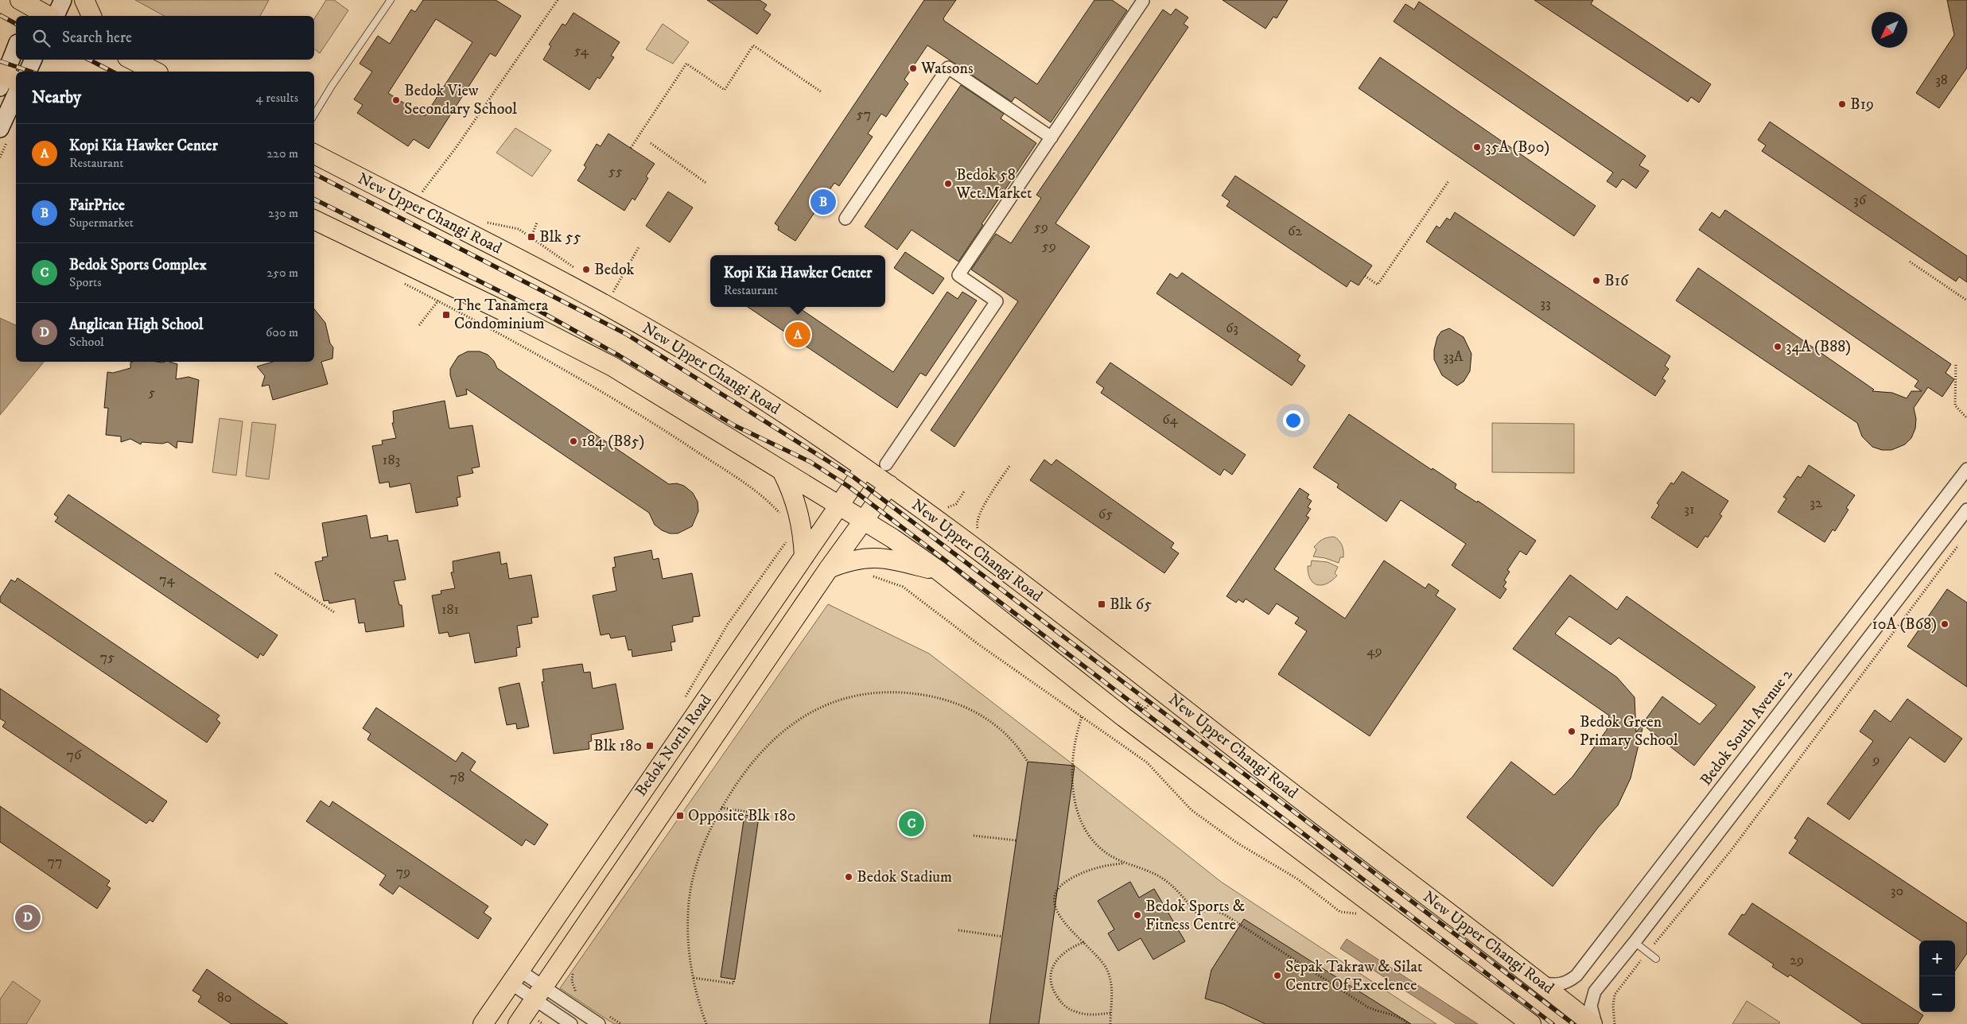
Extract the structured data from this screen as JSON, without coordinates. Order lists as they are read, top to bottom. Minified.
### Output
{"streets":{"main road":["New Upper Changi Road","Bedok North Road"],"street":["Bedok South Avenue 2"]},"crossings":[["New Upper Changi Road","Bedok South Avenue 2"],["New Upper Changi Road","Bedok North Road"]],"places":{"other":["Watsons","Bedok View Secondary School","B19","35A (B90)","Bedok 58 Wet.Market","Bedok","B16","34A (B88)","184 (B85)","10A (B68)","Bedok Green Primary School","Bedok Stadium","Bedok Sports & Fitness Centre","Sepak Takraw & Silat Centre Of Excelence"],"transit":["Blk 55","The Tanamera Condominium","Blk 65","Blk 180","Opposite Blk 180"]},"house_numbers":["54","38","57","55","36","59","62","59","33","63","33A","5","64","183","32","31","65","74","181","49","75","76","9","78","77","79","30","29","80"],"north":"bottom left","page":{"search":"Search here","heading":["Nearby","4 results"],"list":[{"mark":"A","name":"Kopi Kia Hawker Center","note":"Restaurant","value":"220 m"},{"mark":"B","name":"FairPrice","note":"Supermarket","value":"230 m"},{"mark":"C","name":"Bedok Sports Complex","note":"Sports","value":"250 m"},{"mark":"D","name":"Anglican High School","note":"School","value":"600 m"}],"pins":["B","A","C","D"],"popup":["Kopi Kia Hawker Center","Restaurant"],"map_buttons":["+","−"]}}
